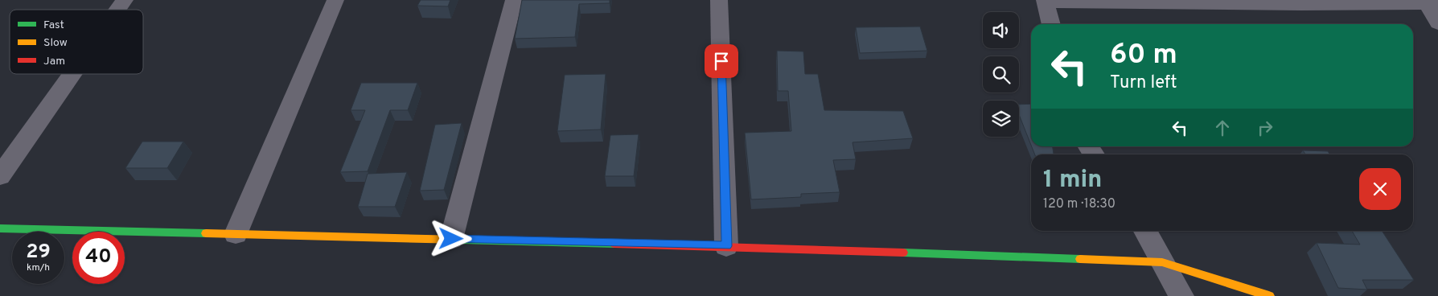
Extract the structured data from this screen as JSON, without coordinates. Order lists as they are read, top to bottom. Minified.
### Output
{"legend":["Fast","Slow","Jam"],"page":{"turn":["60 m","Turn left"],"heading":["1 min","120 m · 18:30"],"speed":"29 km/h","limit":"40"}}
